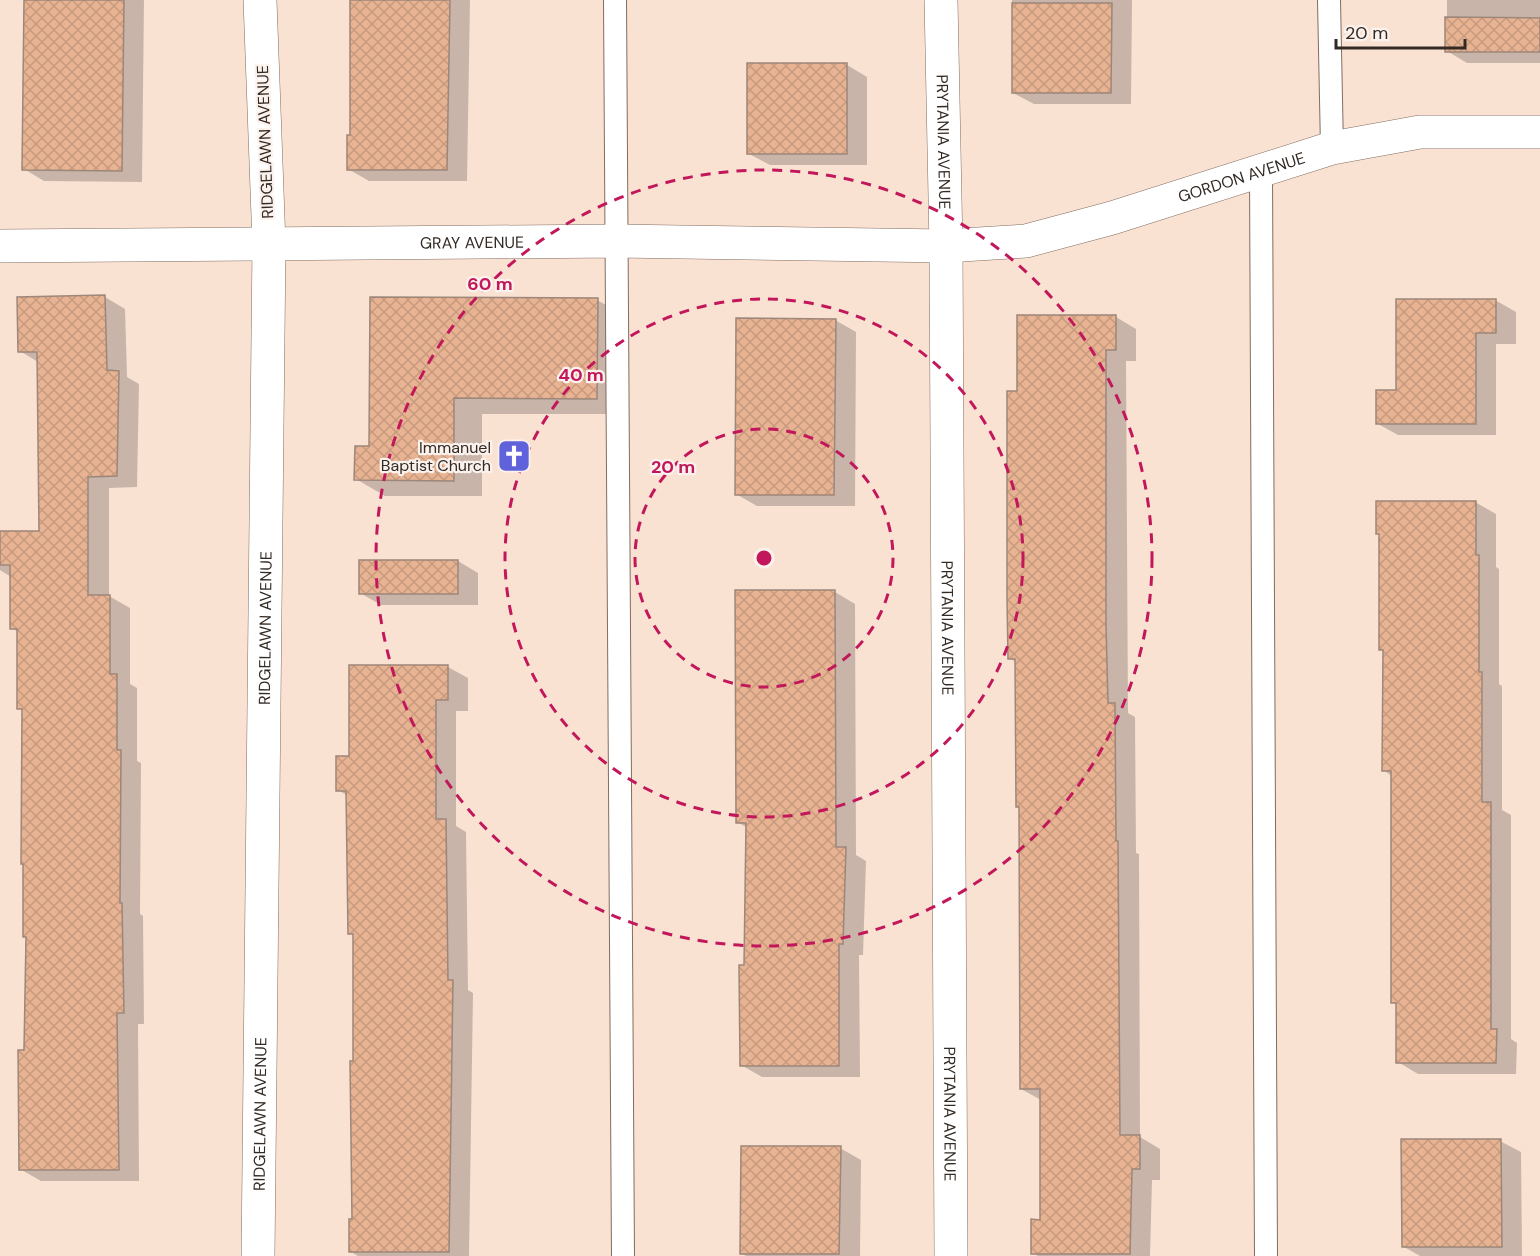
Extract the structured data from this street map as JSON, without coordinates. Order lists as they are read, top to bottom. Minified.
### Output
{"streets":{"street":["RIDGELAWN AVENUE","PRYTANIA AVENUE","GORDON AVENUE","GRAY AVENUE"]},"crossings":[["RIDGELAWN AVENUE","GRAY AVENUE"],["PRYTANIA AVENUE","GORDON AVENUE"],["PRYTANIA AVENUE","GRAY AVENUE"],["GORDON AVENUE","GRAY AVENUE"]],"places":{"church":["Immanuel Baptist Church"]},"scale_bar":"20 m","rings":["60 m","40 m","20 m"]}
